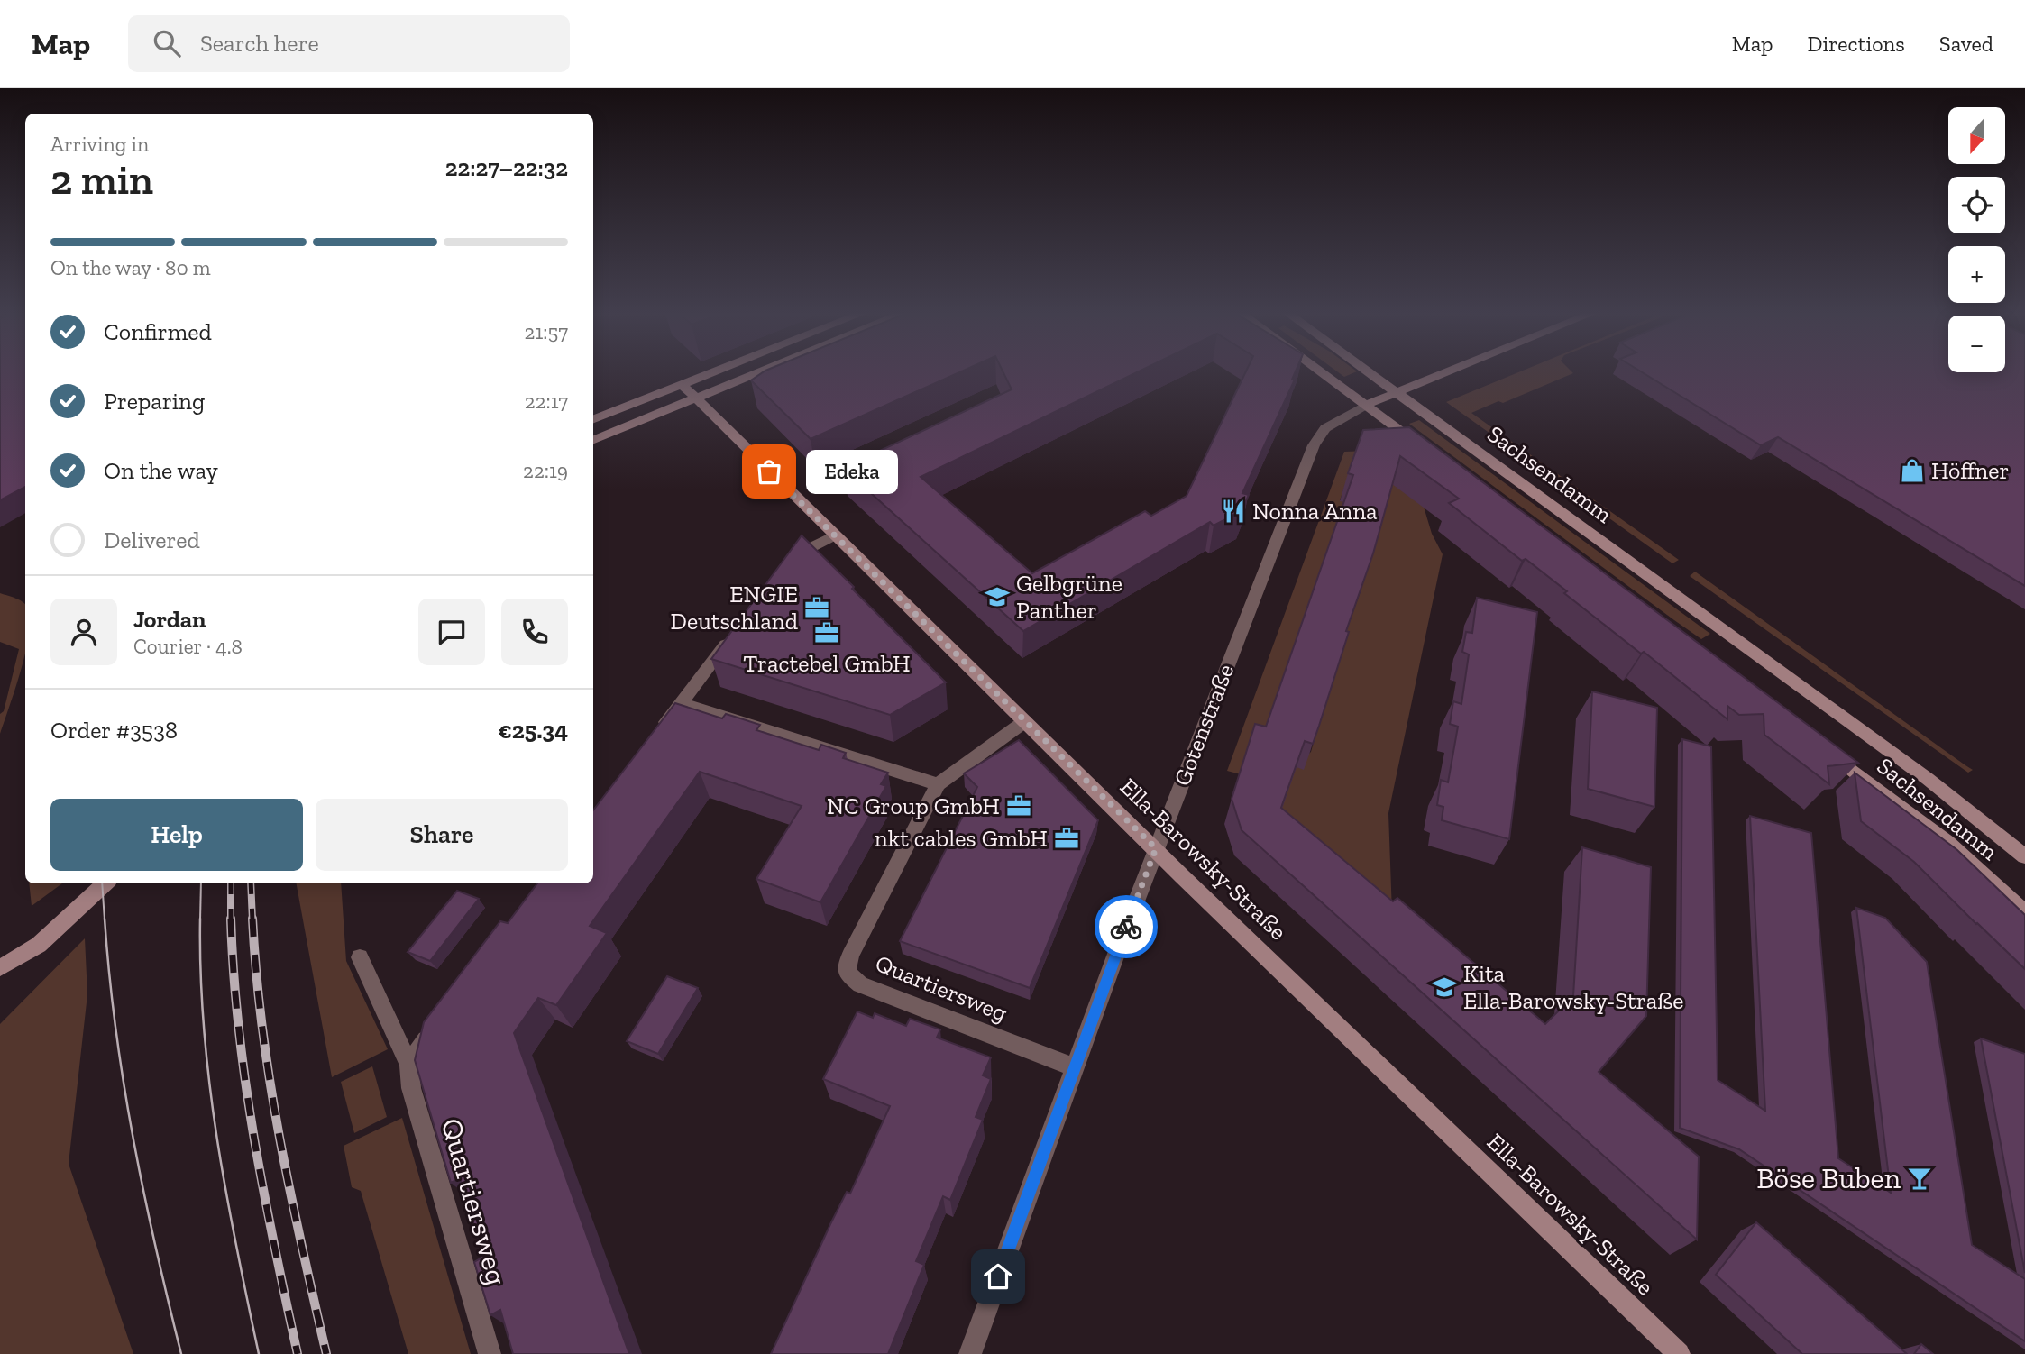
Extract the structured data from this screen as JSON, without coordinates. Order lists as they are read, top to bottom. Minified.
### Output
{"streets":{"street":["Sachsendamm","Gotenstraße","Ella-Barowsky-Straße","Quartiersweg"]},"crossings":[["Gotenstraße","Ella-Barowsky-Straße"],["Gotenstraße","Quartiersweg"],["Ella-Barowsky-Straße","Quartiersweg"]],"places":{"shop":["Höffner"],"other":["Edeka"],"restaurant":["Nonna Anna"],"school or university":["Gelbgrüne Panther","Kita Ella-Barowsky-Straße"],"office":["ENGIE Deutschland","Tractebel GmbH","NC Group GmbH","nkt cables GmbH"],"bar":["Böse Buben"]},"north":"bottom","page":{"header":"Map","search":"Search here","nav":["Map","Directions","Saved"],"map_buttons":["+","−"],"heading":["2 min","Arriving in","22:27–22:32"],"panel":["Jordan","Courier · 4.8","Order #3538","€25.34"],"bar":"On the way · 80 m","list":[["Confirmed","21:57"],["Preparing","22:17"],["On the way","22:19"],"Delivered"],"bubble":"Edeka","buttons":["Help","Share"]}}
